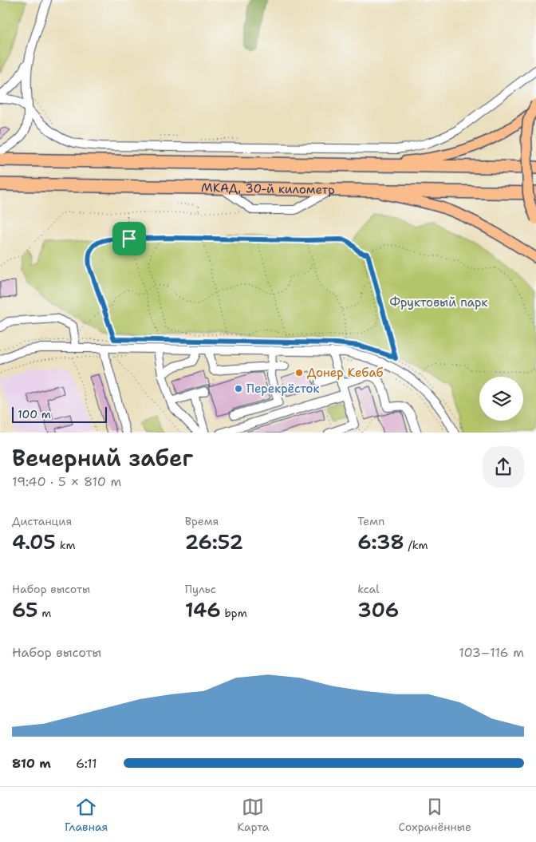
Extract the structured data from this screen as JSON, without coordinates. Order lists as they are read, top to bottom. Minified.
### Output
{"streets":{"highway":["МКАД, 30-й километр"]},"parks":["Фруктовый парк"],"places":["Донер Кебаб","Перекрёсток"],"scale_bar":"100 m","page":{"scale":"100 m","heading":["Вечерний забег","19:40 · 5 × 810 m"],"stats":[["Дистанция","4.05 km"],["Время","26:52"],["Темп","6:38 /km"],["Набор высоты","65 m"],["Пульс","146 bpm"],["kcal","306"]],"chart":["Набор высоты","103–116 m"],"list":[{"name":"810 m","note":"6:11"}],"tabs":["Главная","Карта","Сохранённые"]}}
